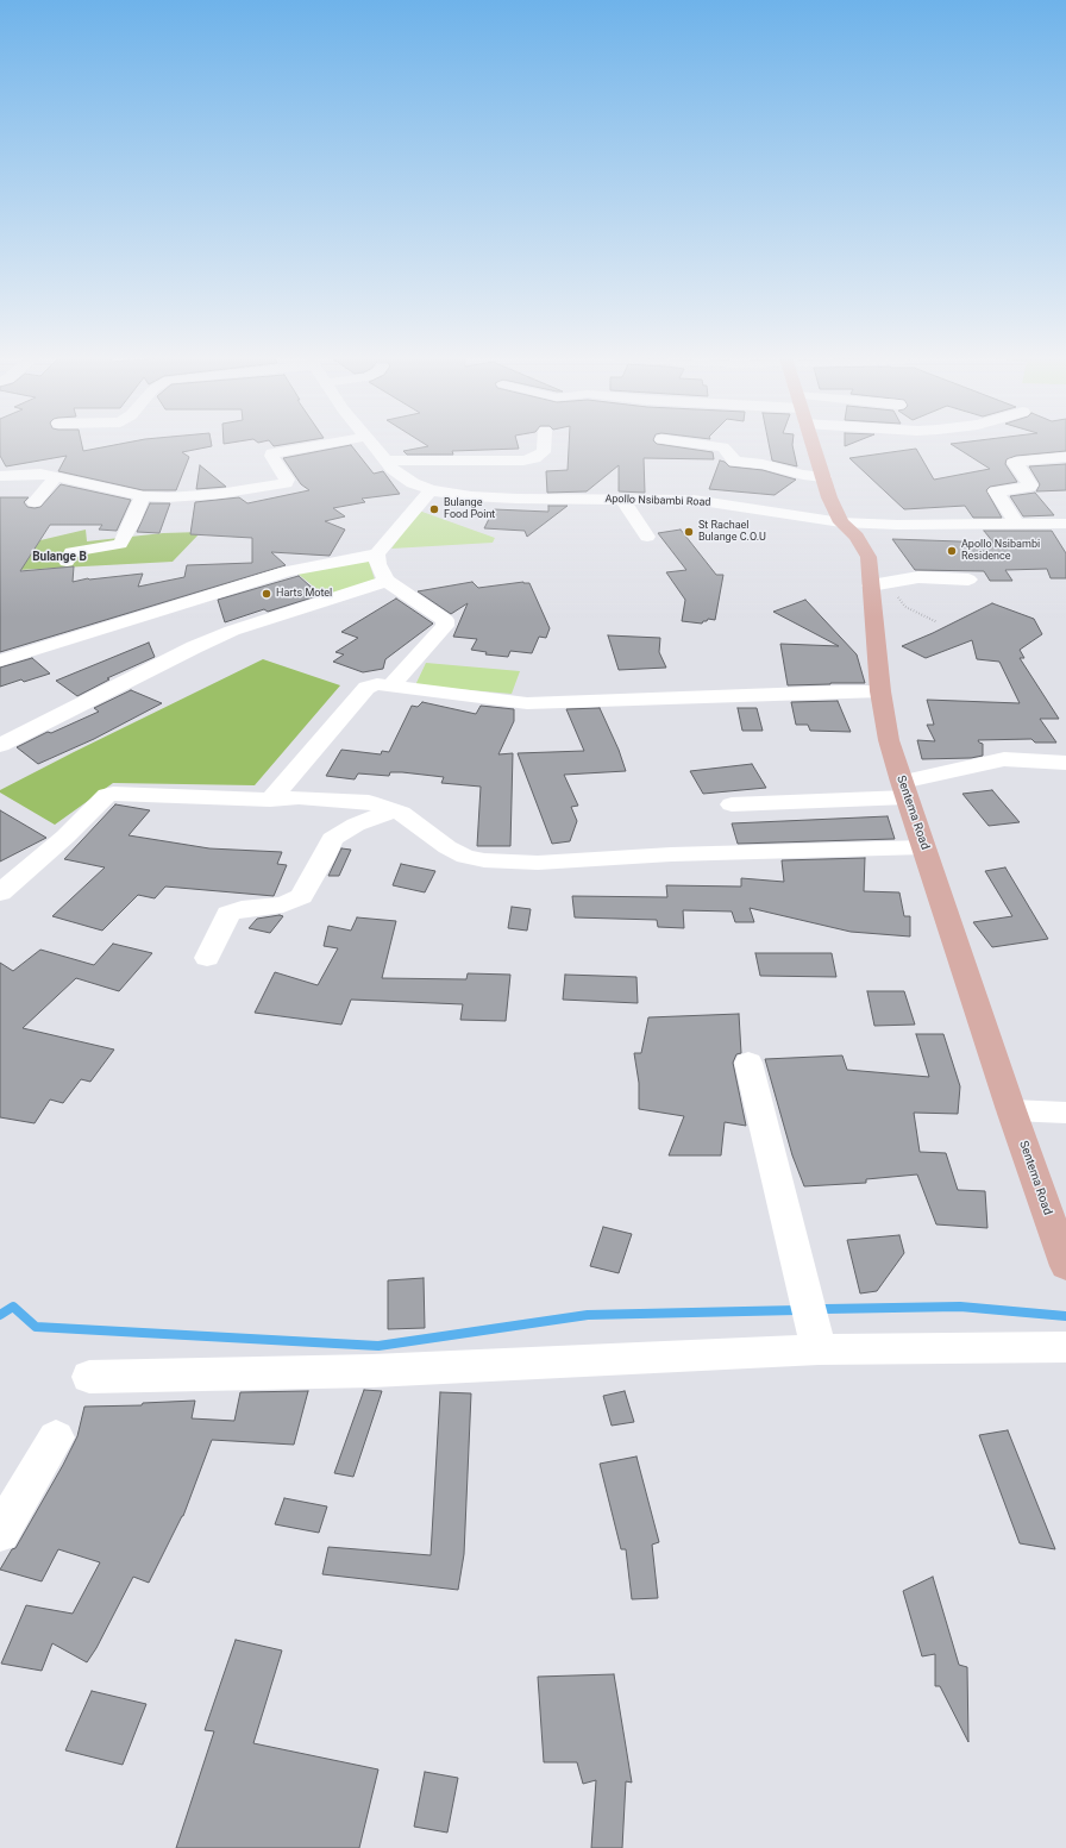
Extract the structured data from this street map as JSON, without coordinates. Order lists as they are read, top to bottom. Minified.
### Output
{"streets":{"main road":["Sentema Road"],"street":["Apollo Nsibambi Road"]},"crossings":[["Apollo Nsibambi Road","Sentema Road"]],"districts":["Bulange B"],"places":["Bulange Food Point","St Rachael Bulange C.O.U","Apollo Nsibambi Residence","Harts Motel"]}
